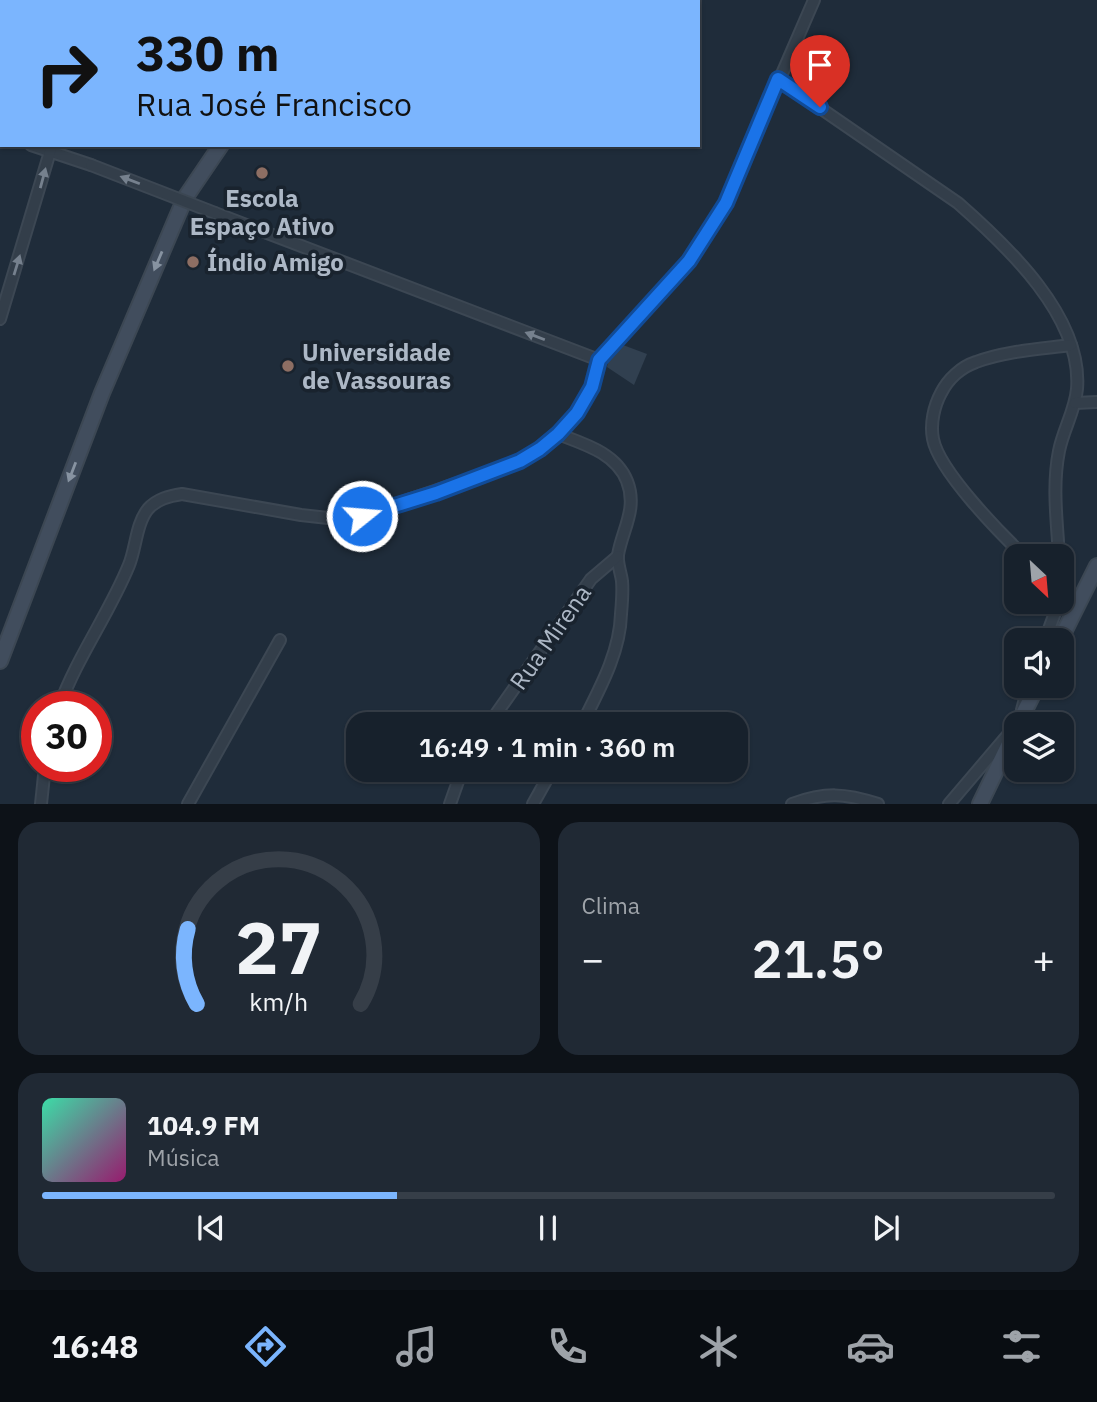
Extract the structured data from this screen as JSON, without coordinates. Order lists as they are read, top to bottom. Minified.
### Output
{"streets":{"street":["Rua Mirena"]},"places":["Escola Espaço Ativo","Índio Amigo","Universidade de Vassouras"],"north":"bottom right","page":{"turn":["330 m","Rua José Francisco"],"limit":"30","trip":"16:49 · 1 min · 360 m","tile":"Clima","heat":["−","21.5°","+"],"song":["104.9 FM","Música"],"tabs":"16:48","gauge":["27","km/h"]}}
